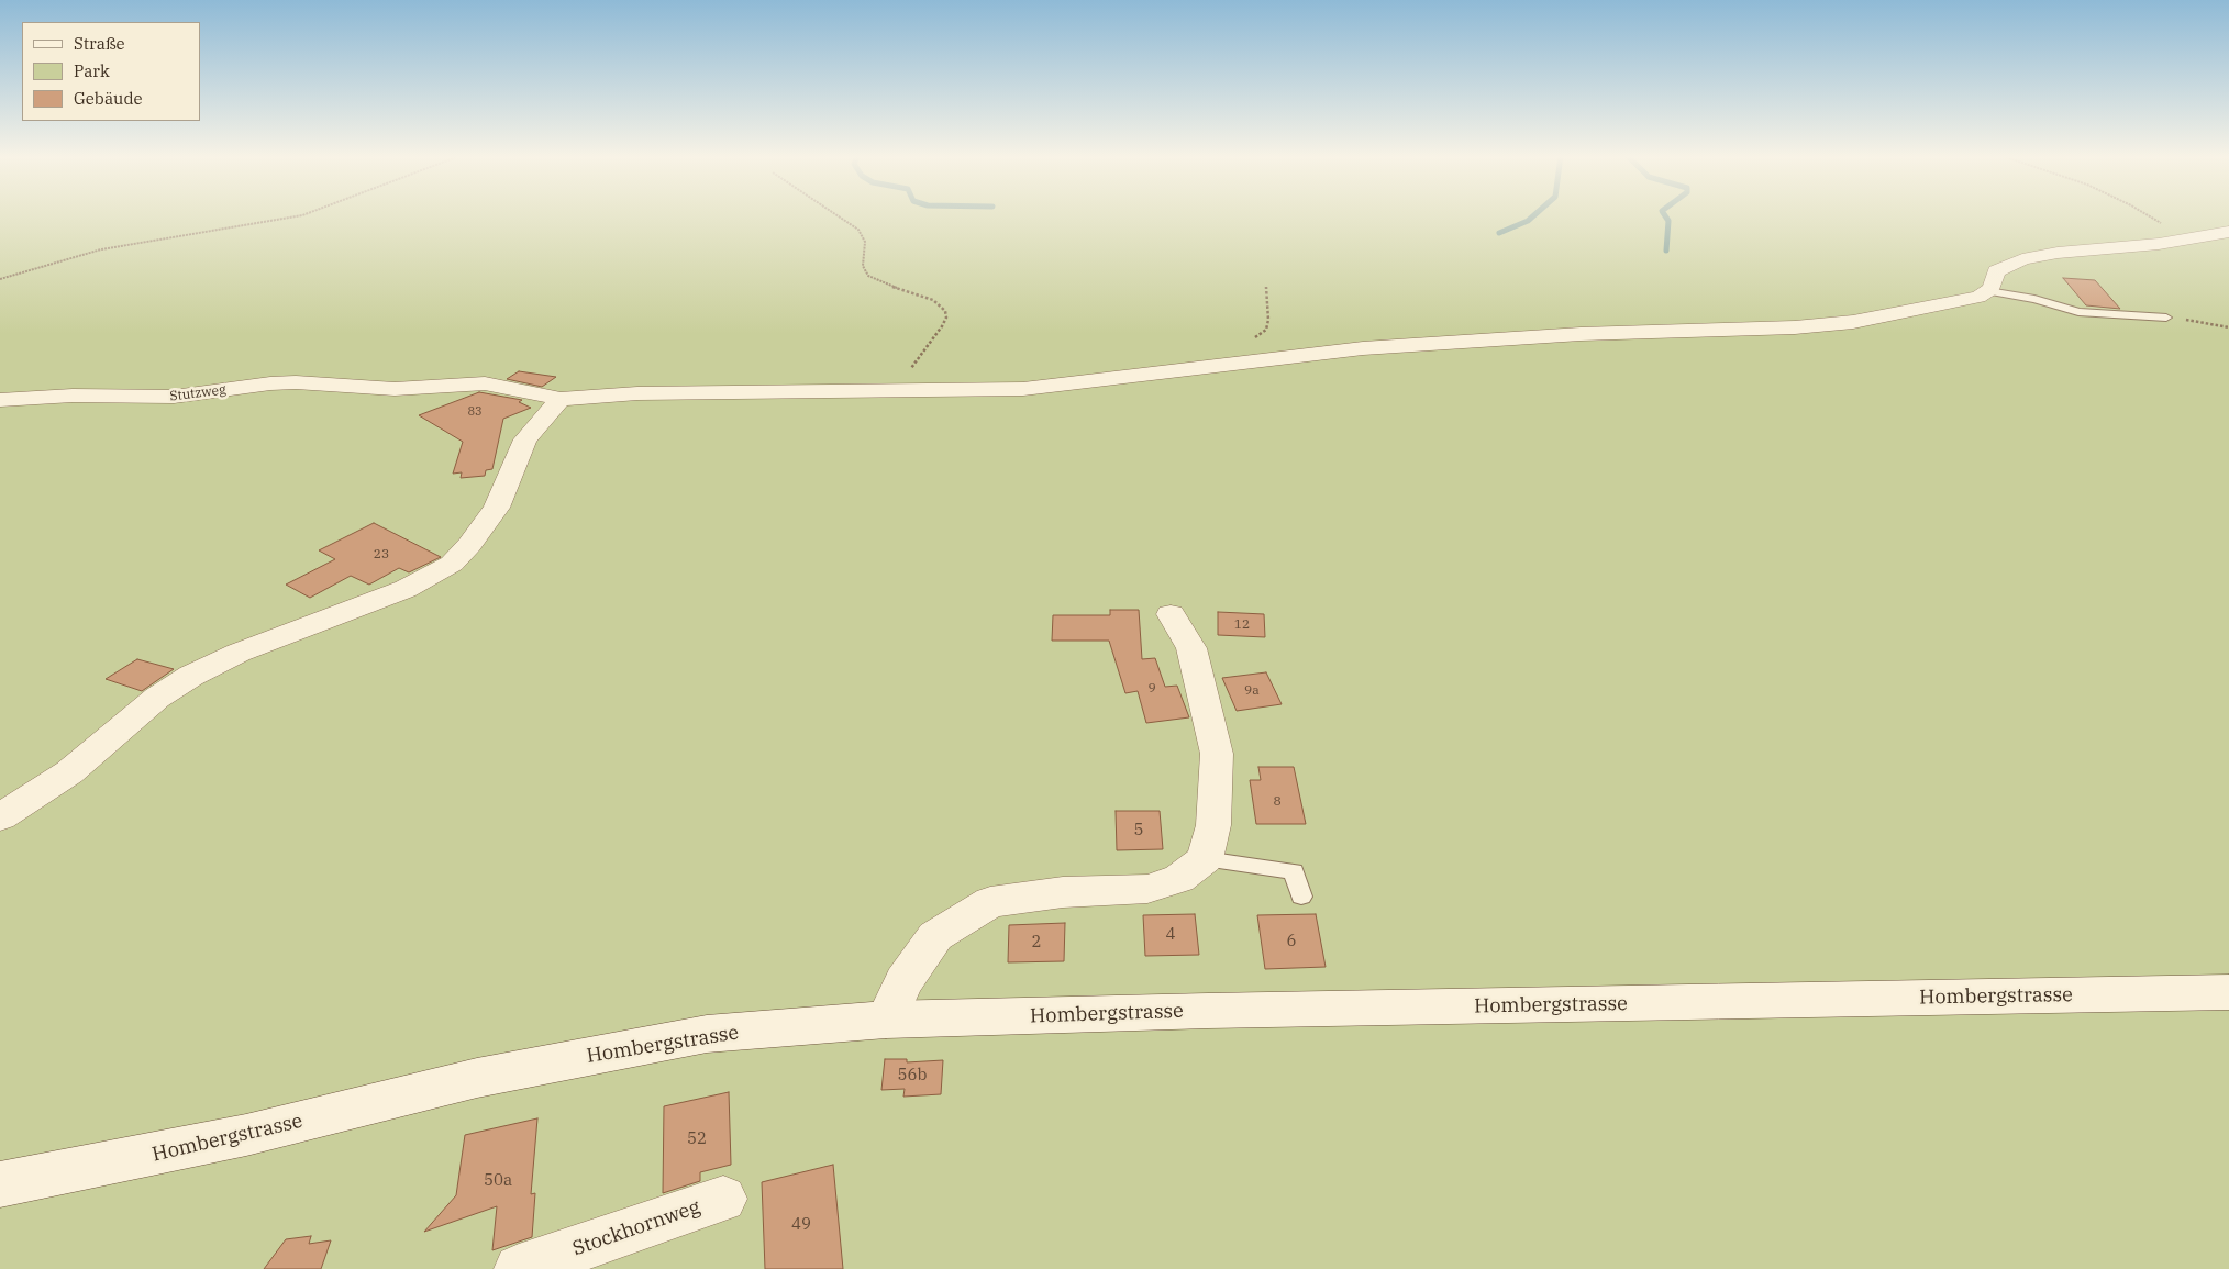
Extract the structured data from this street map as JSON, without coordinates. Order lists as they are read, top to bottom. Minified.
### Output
{"streets":{"street":["Stutzweg","Hombergstrasse","Stockhornweg"]},"house_numbers":["83","23","12","9","9a","8","5","4","6","2","56b","52","50a","49"],"legend":["Straße","Park","Gebäude"]}
